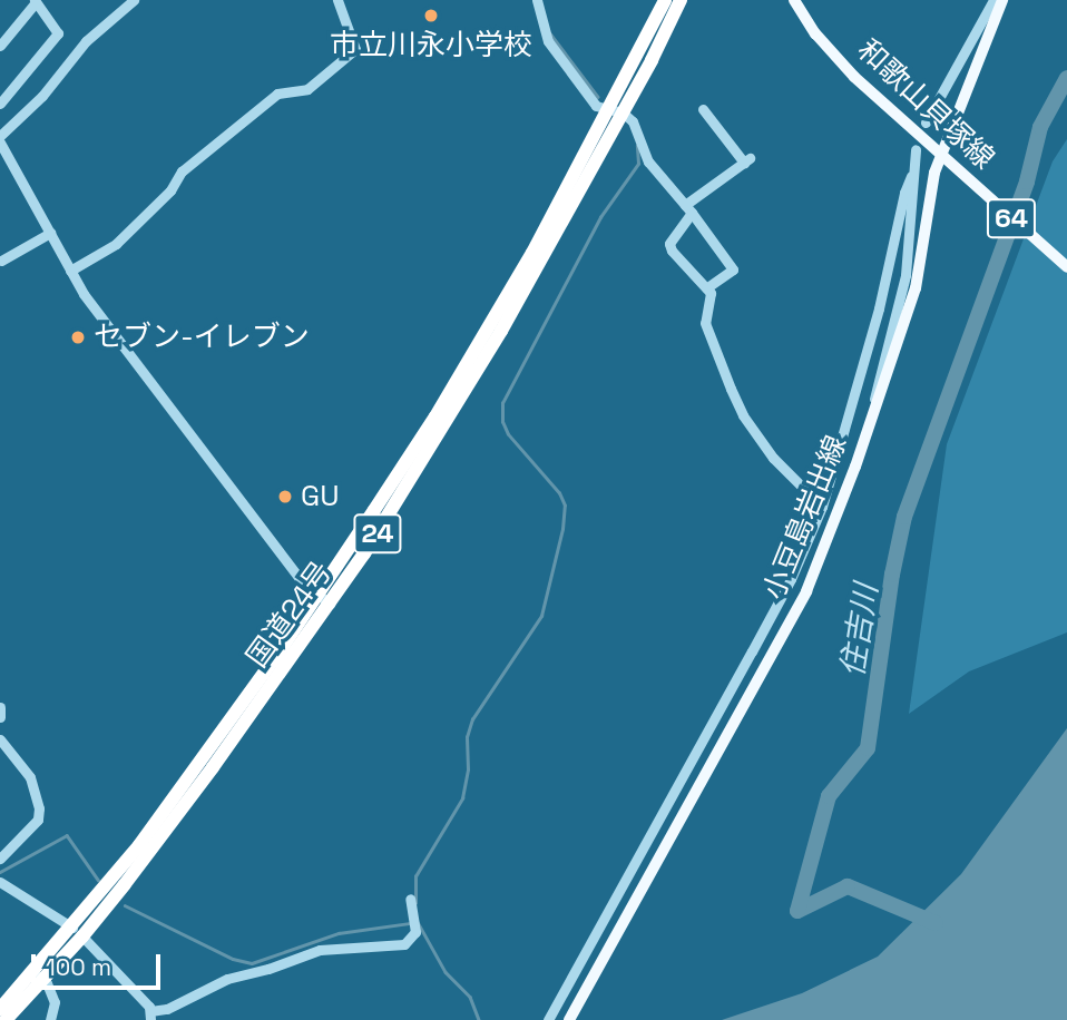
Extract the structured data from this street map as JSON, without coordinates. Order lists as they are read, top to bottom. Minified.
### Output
{"streets":{"highway":["24","国道24号"],"main road":["和歌山貝塚線","64","小豆島岩出線"]},"crossings":[["和歌山貝塚線","小豆島岩出線"]],"water":["住吉川"],"places":["市立川永小学校","セブン-イレブン","GU"],"scale_bar":"100 m"}
